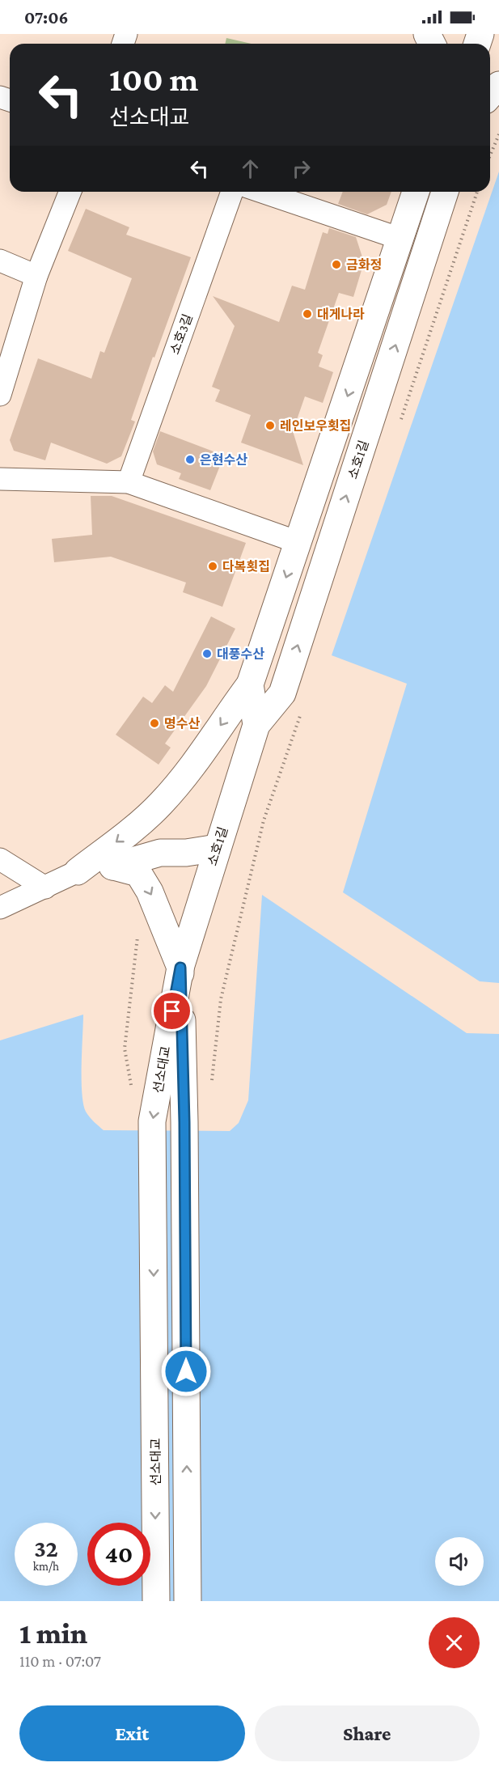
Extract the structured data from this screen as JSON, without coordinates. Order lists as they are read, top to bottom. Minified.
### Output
{"streets":{"street":["소호3길","소호1길","선소대교"]},"crossings":[["소호1길","선소대교"]],"places":["금화정","대게나라","레인보우횟집","은현수산","다복횟집","대풍수산","명수산"],"page":{"status":"07:06","turn":["100 m","선소대교"],"speed":"32 km/h","limit":"40","heading":["1 min","110 m · 07:07"],"buttons":["Exit","Share"]}}
